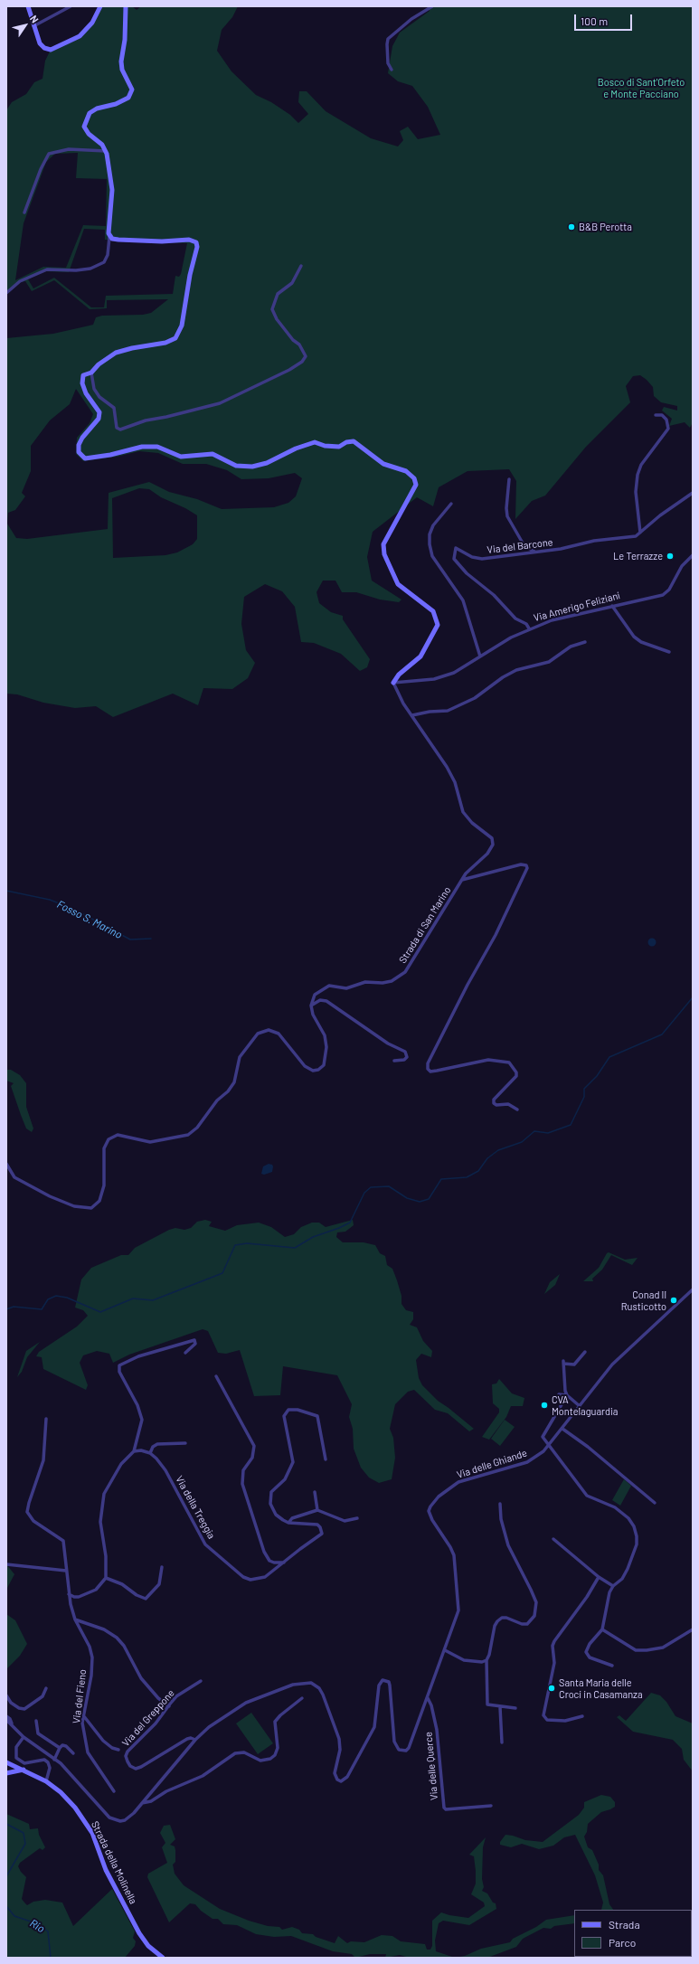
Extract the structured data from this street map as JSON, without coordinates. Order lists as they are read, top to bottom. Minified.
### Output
{"streets":{"street":["Via del Barcone","Via Amerigo Feliziani","Strada di San Marino","Via delle Ghiande","Via della Treggia","Via del Fieno","Via del Greppone","Via delle Querce","Strada della Molinella"]},"crossings":[["Via del Barcone","Via Amerigo Feliziani"],["Via Amerigo Feliziani","Strada di San Marino"],["Via delle Ghiande","Via del Greppone"],["Via delle Ghiande","Via delle Querce"]],"water":["Fosso S. Marino","Rio"],"parks":["Bosco di Sant'Orfeto e Monte Pacciano"],"places":["B&B Perotta","Le Terrazze","Conad Il Rusticotto","CVA Montelaguardia","Santa Maria delle Croci in Casamanza"],"legend":["Strada","Parco"],"scale_bar":"100 m","north":"top right"}
